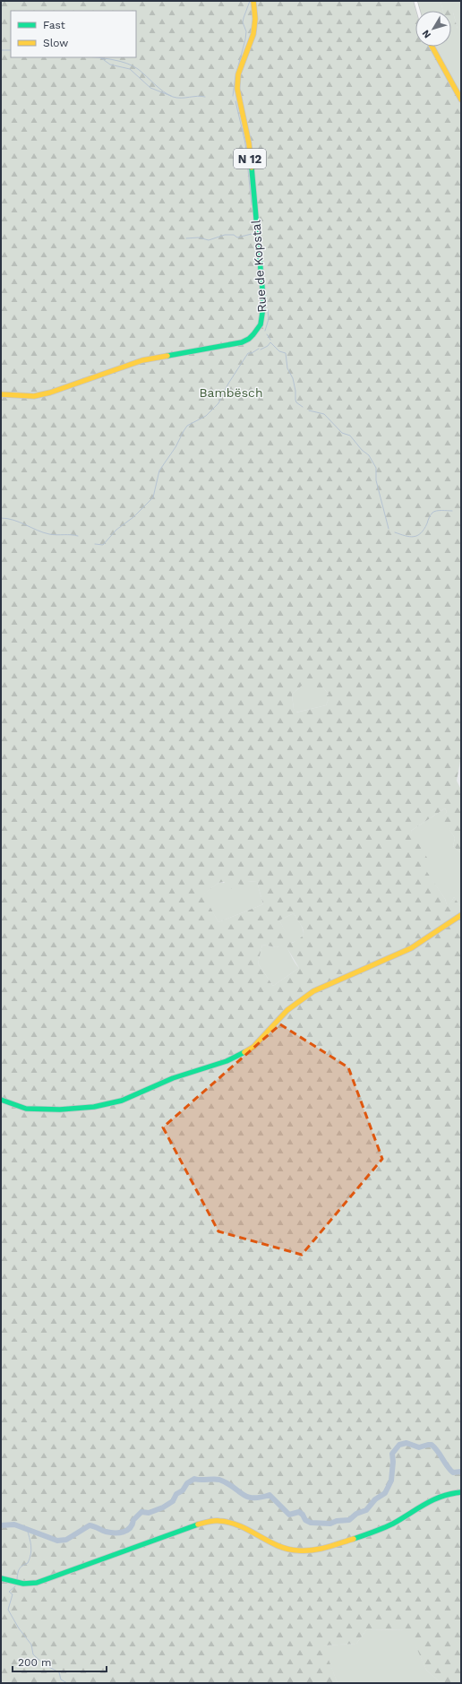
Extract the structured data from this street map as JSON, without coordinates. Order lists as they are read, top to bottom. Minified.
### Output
{"streets":{"main road":["N 12","Rue de Kopstal"]},"parks":["Bambësch"],"legend":["Fast","Slow"],"scale_bar":"200 m","north":"bottom left"}
